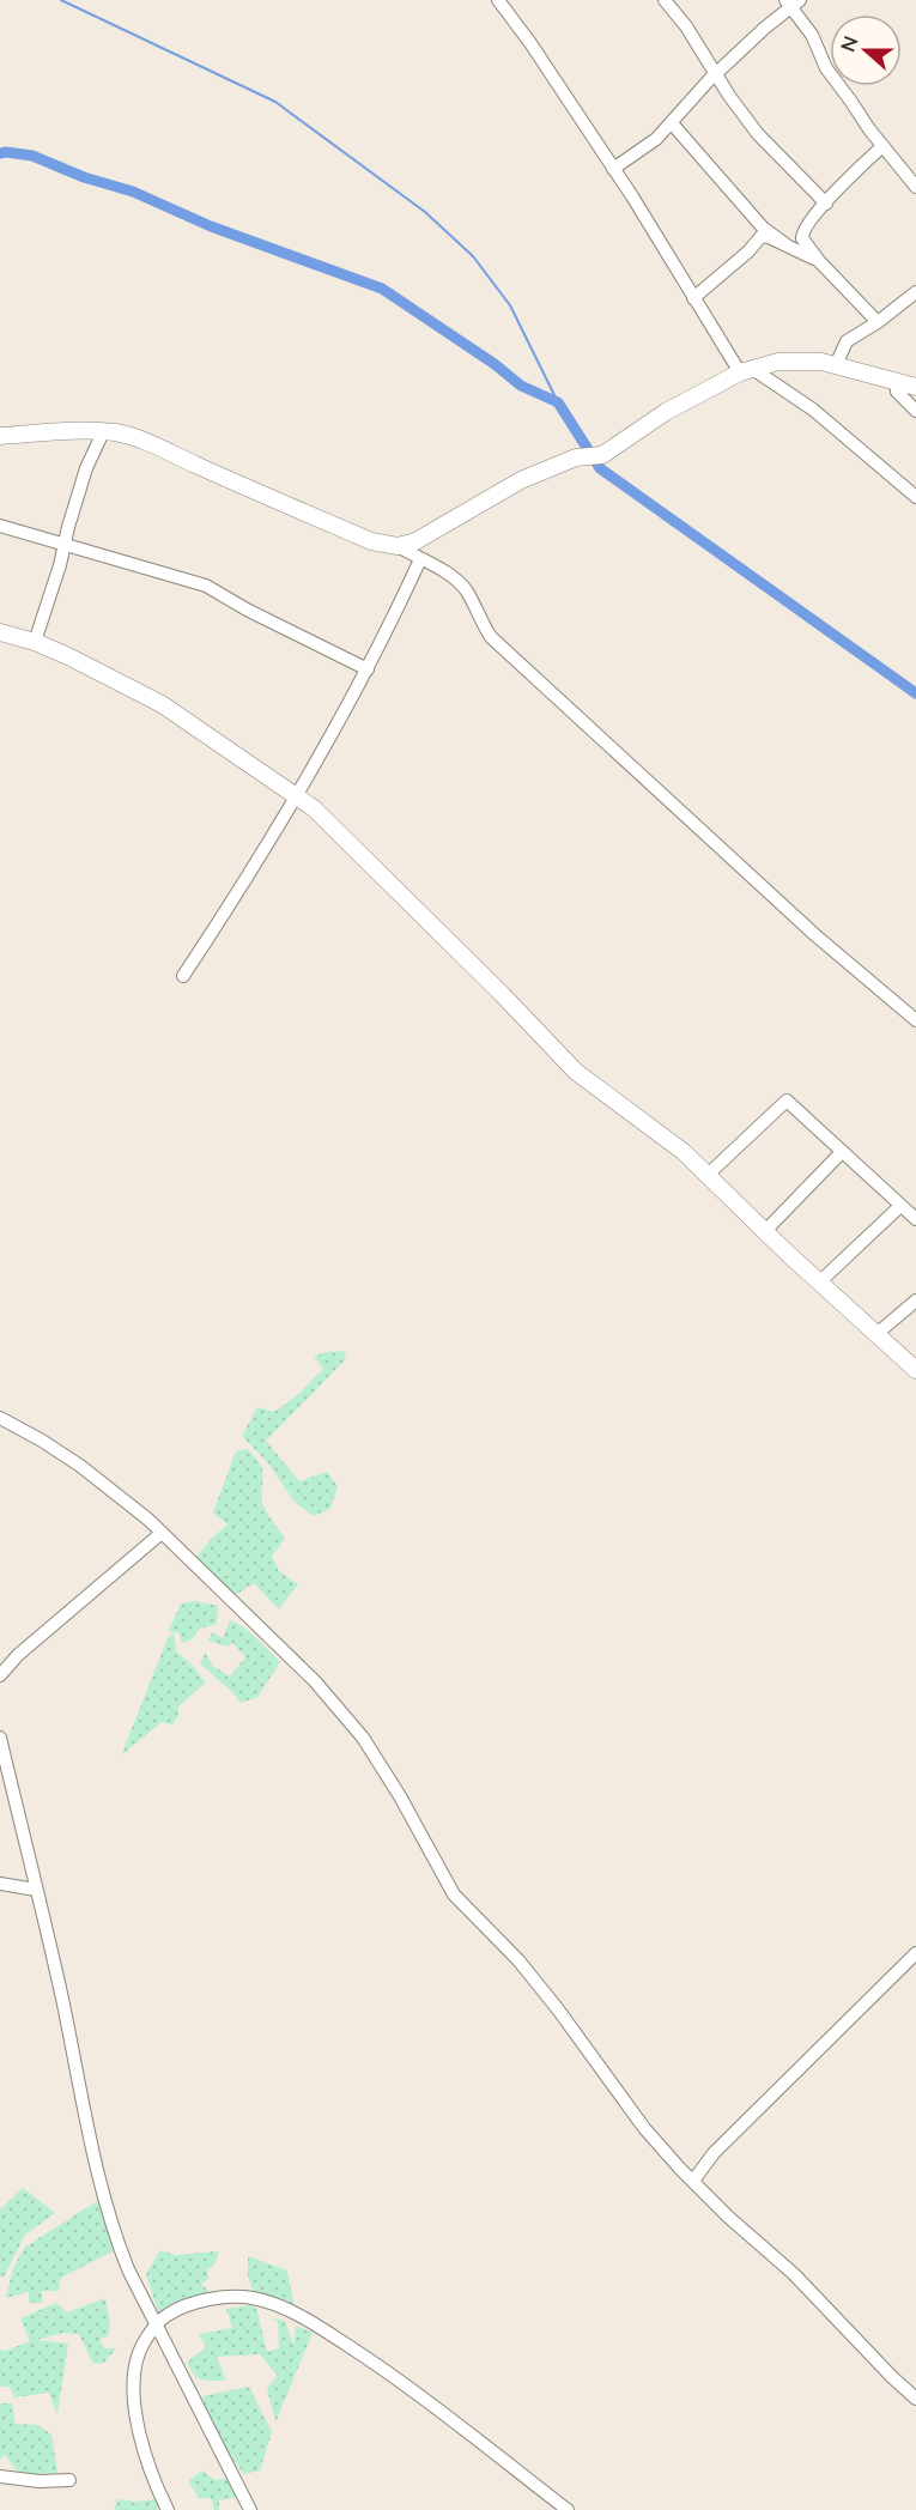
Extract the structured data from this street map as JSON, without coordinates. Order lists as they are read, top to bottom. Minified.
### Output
{"north":"left"}
